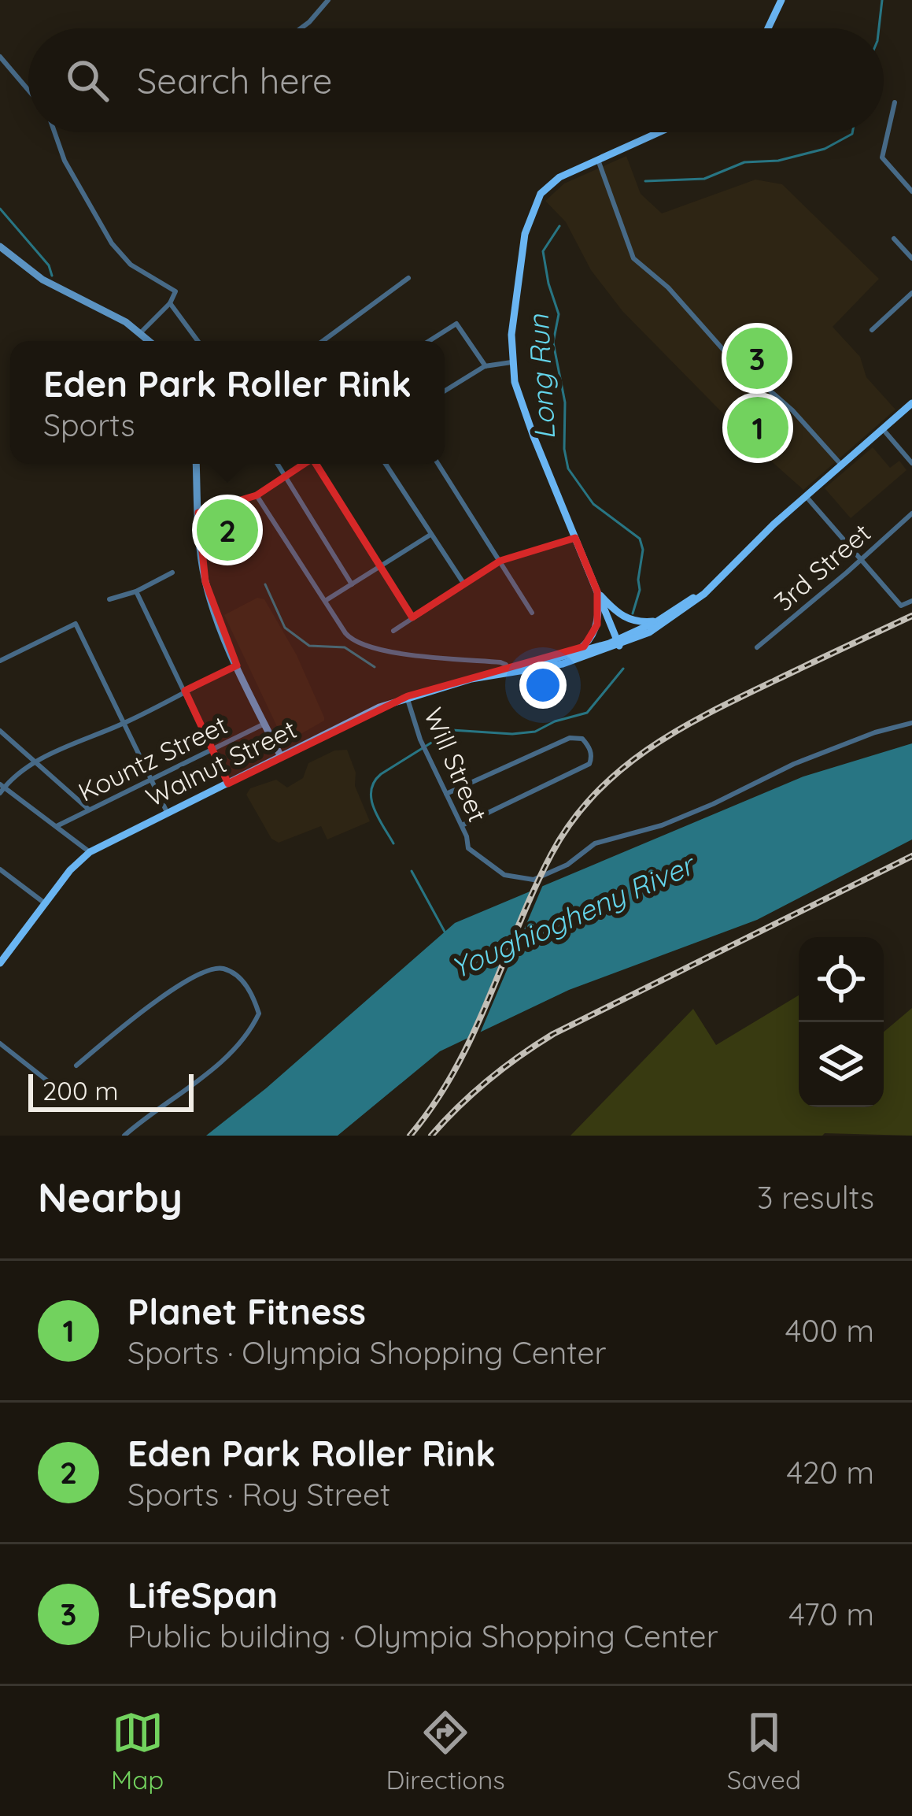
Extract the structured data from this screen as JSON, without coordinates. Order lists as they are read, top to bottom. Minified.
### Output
{"streets":{"main road":["Walnut Street"],"street":["3rd Street","Kountz Street","Will Street"]},"crossings":[["Walnut Street","Will Street"]],"water":["Long Run","Youghiogheny River"],"scale_bar":"200 m","page":{"search":"Search here","pins":["3","1","2"],"popup":["Eden Park Roller Rink","Sports"],"scale":"200 m","heading":["Nearby","3 results"],"list":[{"mark":"1","name":"Planet Fitness","note":"Sports · Olympia Shopping Center","value":"400 m"},{"mark":"2","name":"Eden Park Roller Rink","note":"Sports · Roy Street","value":"420 m"},{"mark":"3","name":"LifeSpan","note":"Public building · Olympia Shopping Center","value":"470 m"}],"nav":["Map","Directions","Saved"]}}
